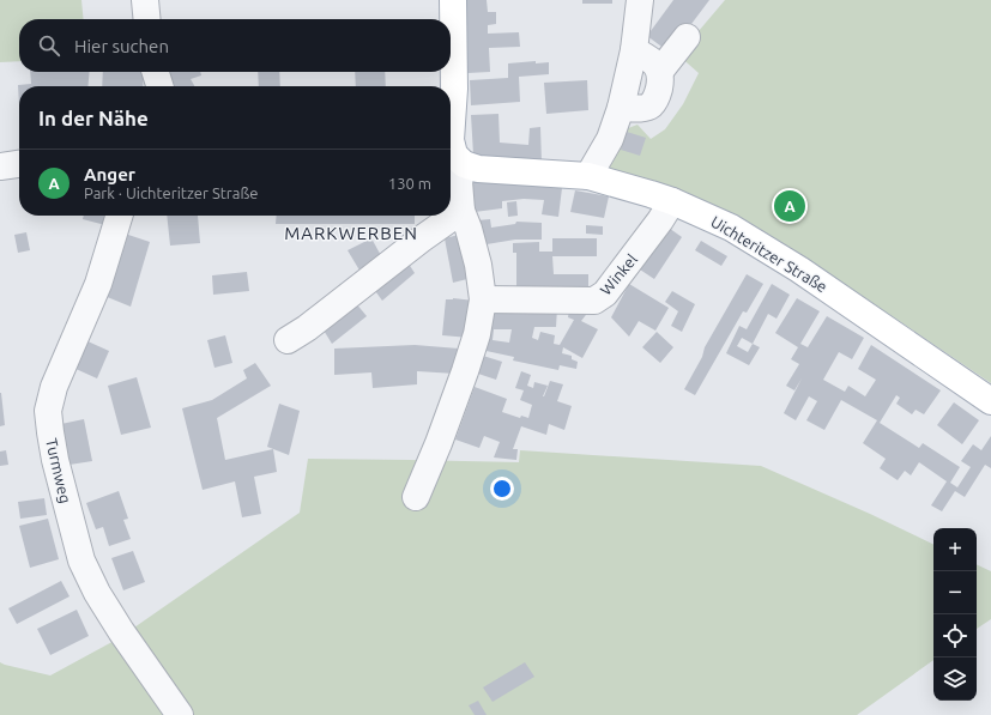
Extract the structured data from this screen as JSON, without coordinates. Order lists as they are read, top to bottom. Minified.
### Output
{"streets":{"main road":["Uichteritzer Straße"],"street":["Winkel","Turmweg"]},"crossings":[["Uichteritzer Straße","Winkel"]],"districts":["MARKWERBEN"],"page":{"search":"Hier suchen","heading":"In der Nähe","list":[{"mark":"A","name":"Anger","note":"Park · Uichteritzer Straße","value":"130 m"}],"pins":"A","map_buttons":["+","−"]}}
